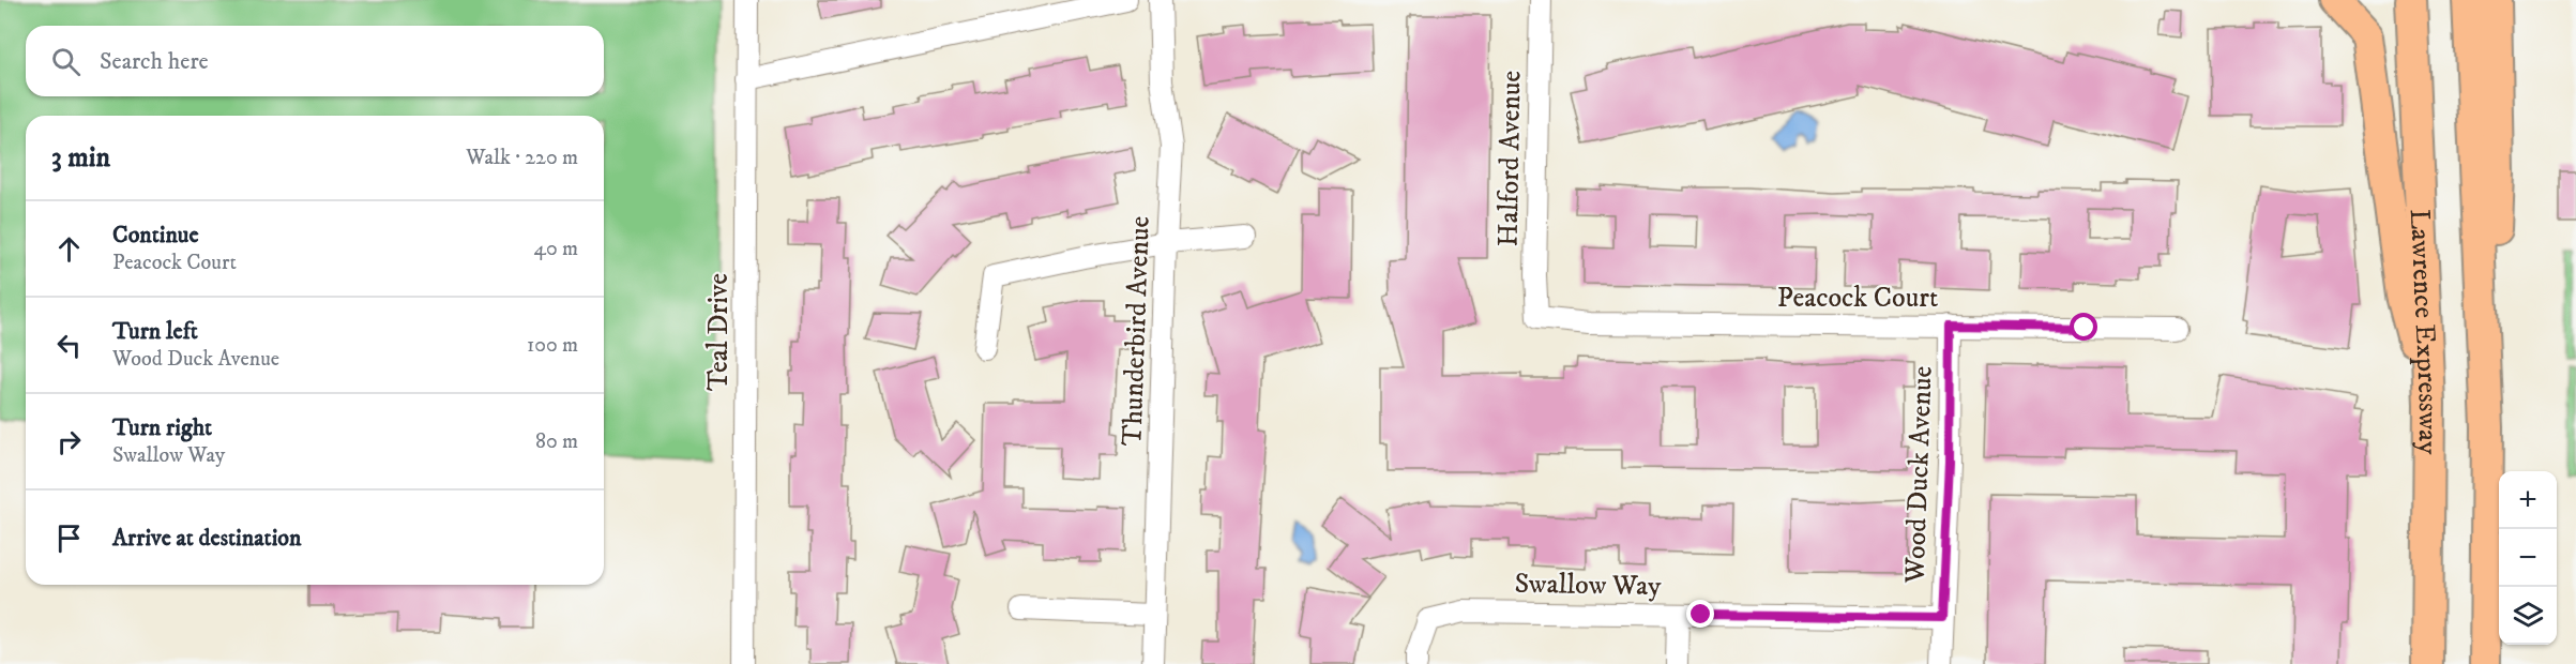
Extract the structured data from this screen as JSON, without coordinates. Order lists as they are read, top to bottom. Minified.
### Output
{"streets":{"highway":["Lawrence Expressway"],"street":["Halford Avenue","Peacock Court","Thunderbird Avenue","Teal Drive","Wood Duck Avenue","Swallow Way"]},"crossings":[["Halford Avenue","Peacock Court"],["Peacock Court","Wood Duck Avenue"],["Wood Duck Avenue","Swallow Way"]],"page":{"search":"Search here","heading":["3 min","Walk · 220 m"],"list":[["Continue","Peacock Court","40 m"],["Turn left","Wood Duck Avenue","100 m"],["Turn right","Swallow Way","80 m"],"Arrive at destination"],"map_buttons":["+","−"]}}
